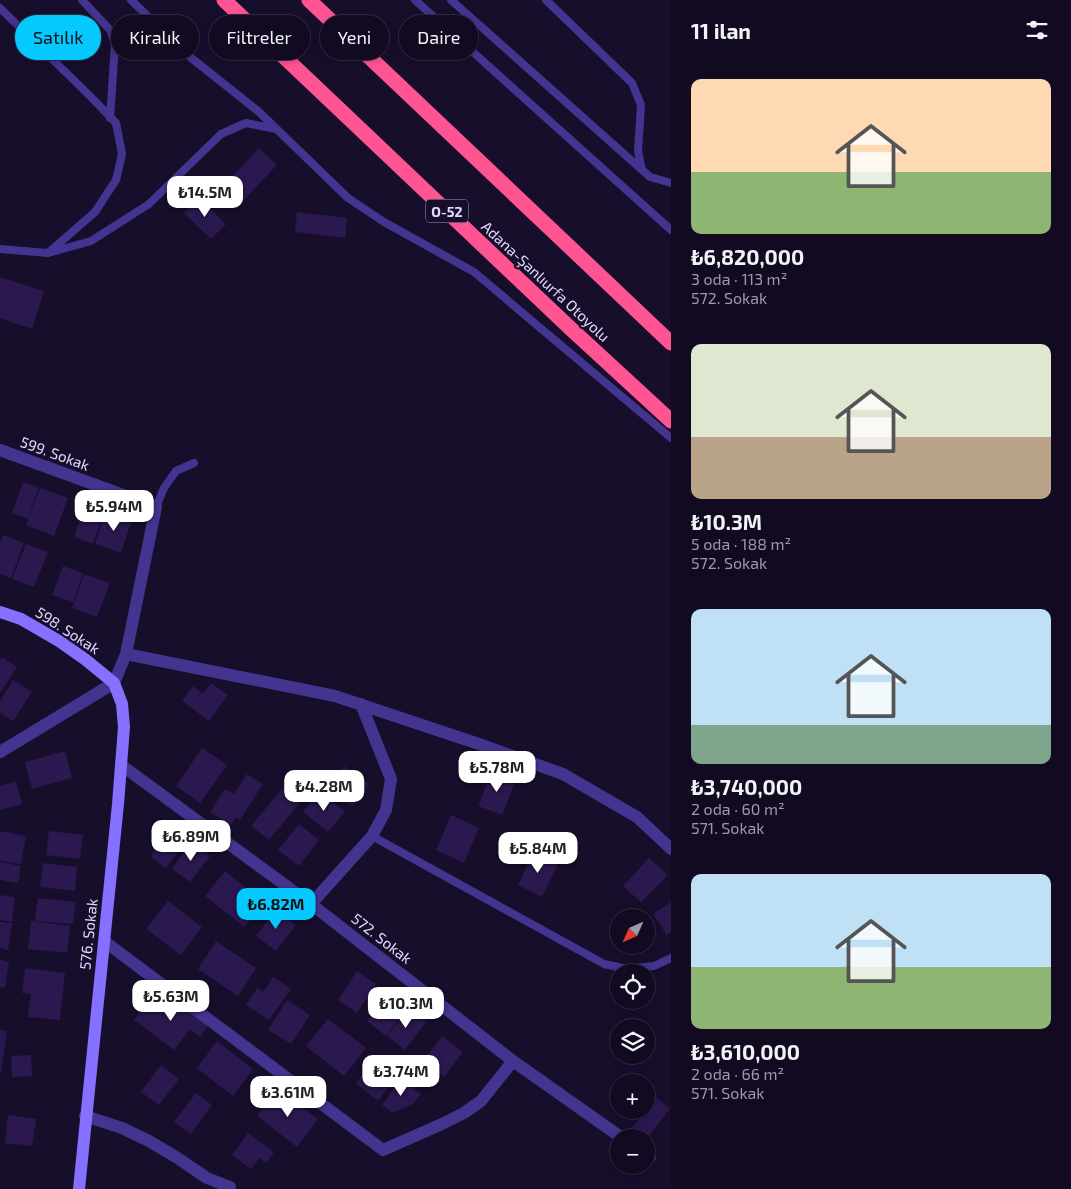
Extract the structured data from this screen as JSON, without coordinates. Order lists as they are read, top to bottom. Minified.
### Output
{"streets":{"highway":["O-52","Adana-Şanlıurfa Otoyolu"],"street":["599. Sokak","598. Sokak","576. Sokak","572. Sokak"]},"crossings":[["598. Sokak","576. Sokak"],["576. Sokak","572. Sokak"]],"north":"bottom left","page":{"heading":"11 ilan","chip":["Satılık","Kiralık","Filtreler","Yeni","Daire"],"list":[{"name":"₺6,820,000","note":"3 oda · 113 m² · 572. Sokak"},{"name":"₺10.3M","note":"5 oda · 188 m² · 572. Sokak"},{"name":"₺3,740,000","note":"2 oda · 60 m² · 571. Sokak"},{"name":"₺3,610,000","note":"2 oda · 66 m² · 571. Sokak"}],"price":["₺14.5M","₺5.94M","₺5.78M","₺4.28M","₺6.89M","₺5.84M","₺6.82M","₺5.63M","₺10.3M","₺3.74M","₺3.61M"],"map_buttons":["+","−"]}}
